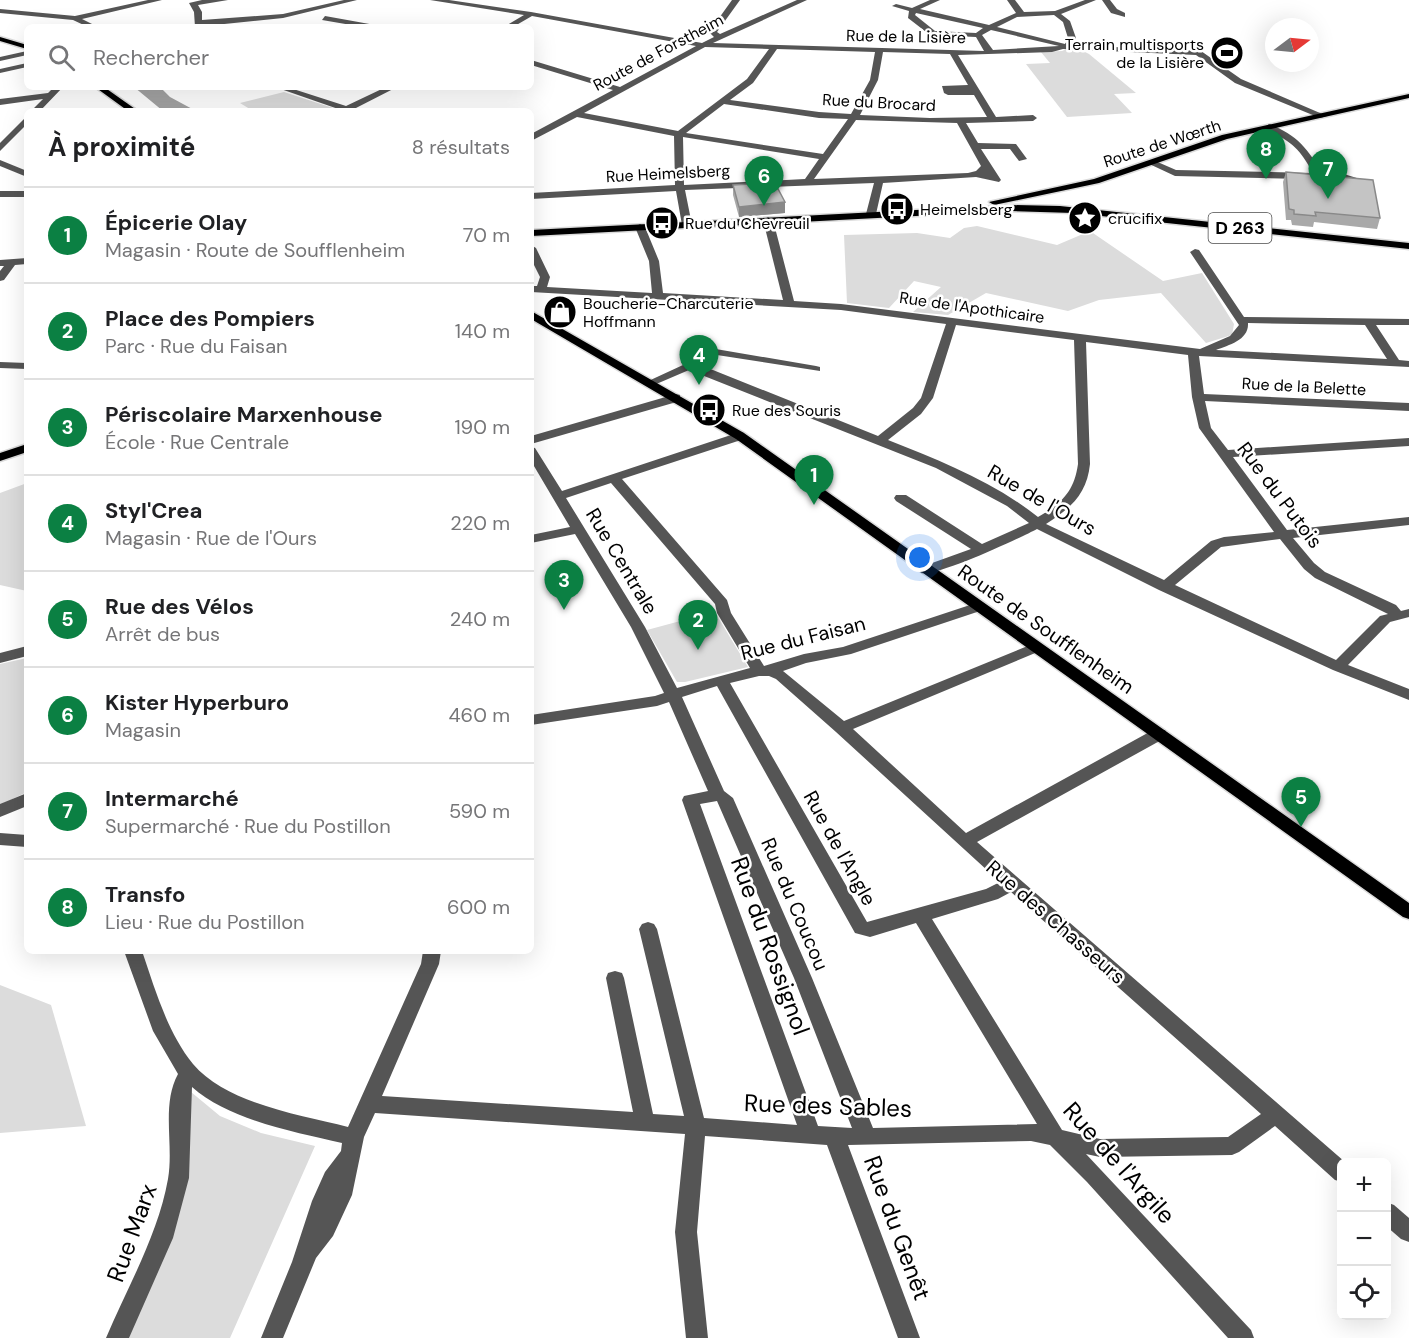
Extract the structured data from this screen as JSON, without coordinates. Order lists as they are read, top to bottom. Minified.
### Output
{"streets":{"main road":["Route de Wœrth","D 263","Route de Soufflenheim"],"street":["Rue de la Lisière","Route de Forstheim","Rue du Brocard","Rue Heimelsberg","Rue de l'Apothicaire","Rue de la Belette","Rue du Putois","Rue de l'Ours","Rue Centrale","Rue du Faisan","Rue de l'Angle","Rue du Coucou","Rue des Chasseurs","Rue du Rossignol","Rue des Sables","Rue de l'Argile","Rue du Genêt","Rue Marx"]},"crossings":[["Rue de la Lisière","Route de Forstheim"],["Rue de l'Apothicaire","Rue du Putois"],["Rue de la Belette","Rue du Putois"],["Rue Centrale","Rue du Faisan"],["Rue Centrale","Rue du Coucou"],["Route de Soufflenheim","Rue du Faisan"],["Rue du Faisan","Rue de l'Angle"],["Rue du Faisan","Rue du Coucou"],["Rue du Faisan","Rue des Chasseurs"],["Rue de l'Angle","Rue des Chasseurs"],["Rue de l'Angle","Rue de l'Argile"],["Rue du Coucou","Rue du Rossignol"],["Rue du Coucou","Rue des Sables"],["Rue des Chasseurs","Rue des Sables"],["Rue du Rossignol","Rue des Sables"],["Rue des Sables","Rue de l'Argile"],["Rue des Sables","Rue du Genêt"]],"places":{"sports":["Terrain multisports de la Lisière"],"bus stop":["Heimelsberg","Rue du Chevreuil","Rue des Souris"],"place":["crucifix"],"shop":["Boucherie-Charcuterie Hoffmann"]},"north":"right","page":{"search":"Rechercher","heading":["À proximité","8 résultats"],"pins":["8","7","6","4","1","3","2","5"],"list":[{"mark":"1","name":"Épicerie Olay","note":"Magasin · Route de Soufflenheim","value":"70 m"},{"mark":"2","name":"Place des Pompiers","note":"Parc · Rue du Faisan","value":"140 m"},{"mark":"3","name":"Périscolaire Marxenhouse","note":"École · Rue Centrale","value":"190 m"},{"mark":"4","name":"Styl'Crea","note":"Magasin · Rue de l'Ours","value":"220 m"},{"mark":"5","name":"Rue des Vélos","note":"Arrêt de bus","value":"240 m"},{"mark":"6","name":"Kister Hyperburo","note":"Magasin","value":"460 m"},{"mark":"7","name":"Intermarché","note":"Supermarché · Rue du Postillon","value":"590 m"},{"mark":"8","name":"Transfo","note":"Lieu · Rue du Postillon","value":"600 m"}],"map_buttons":["+","−"]}}
